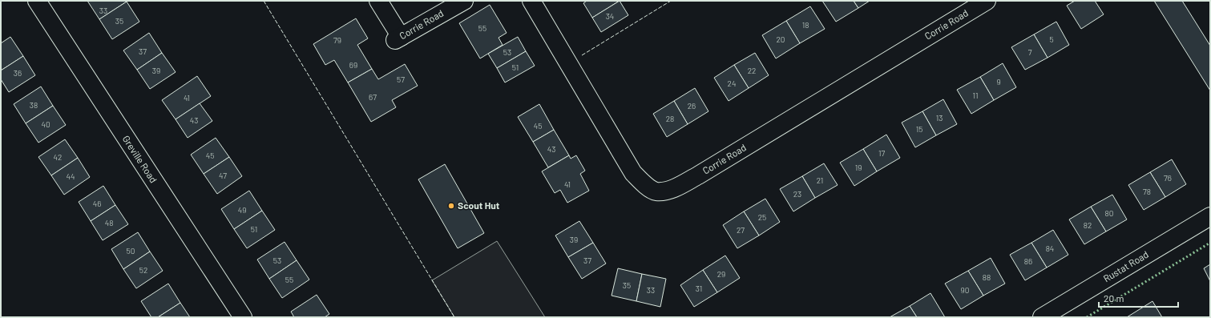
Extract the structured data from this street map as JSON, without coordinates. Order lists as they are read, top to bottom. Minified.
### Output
{"streets":{"street":["Corrie Road","Greville Road","Rustat Road"]},"places":["Scout Hut"],"house_numbers":["33","34","35","18","55","20","5","79","37","53","7","69","51","39","22","36","57","9","24","11","67","41","38","26","13","28","43","40","45","15","43","17","45","42","19","47","44","76","21","41","78","23","46","49","80","25","48","82","51","27","39","84","50","53","37","86","52","29","88","55","35","31","33","90"],"scale_bar":"20 m"}
